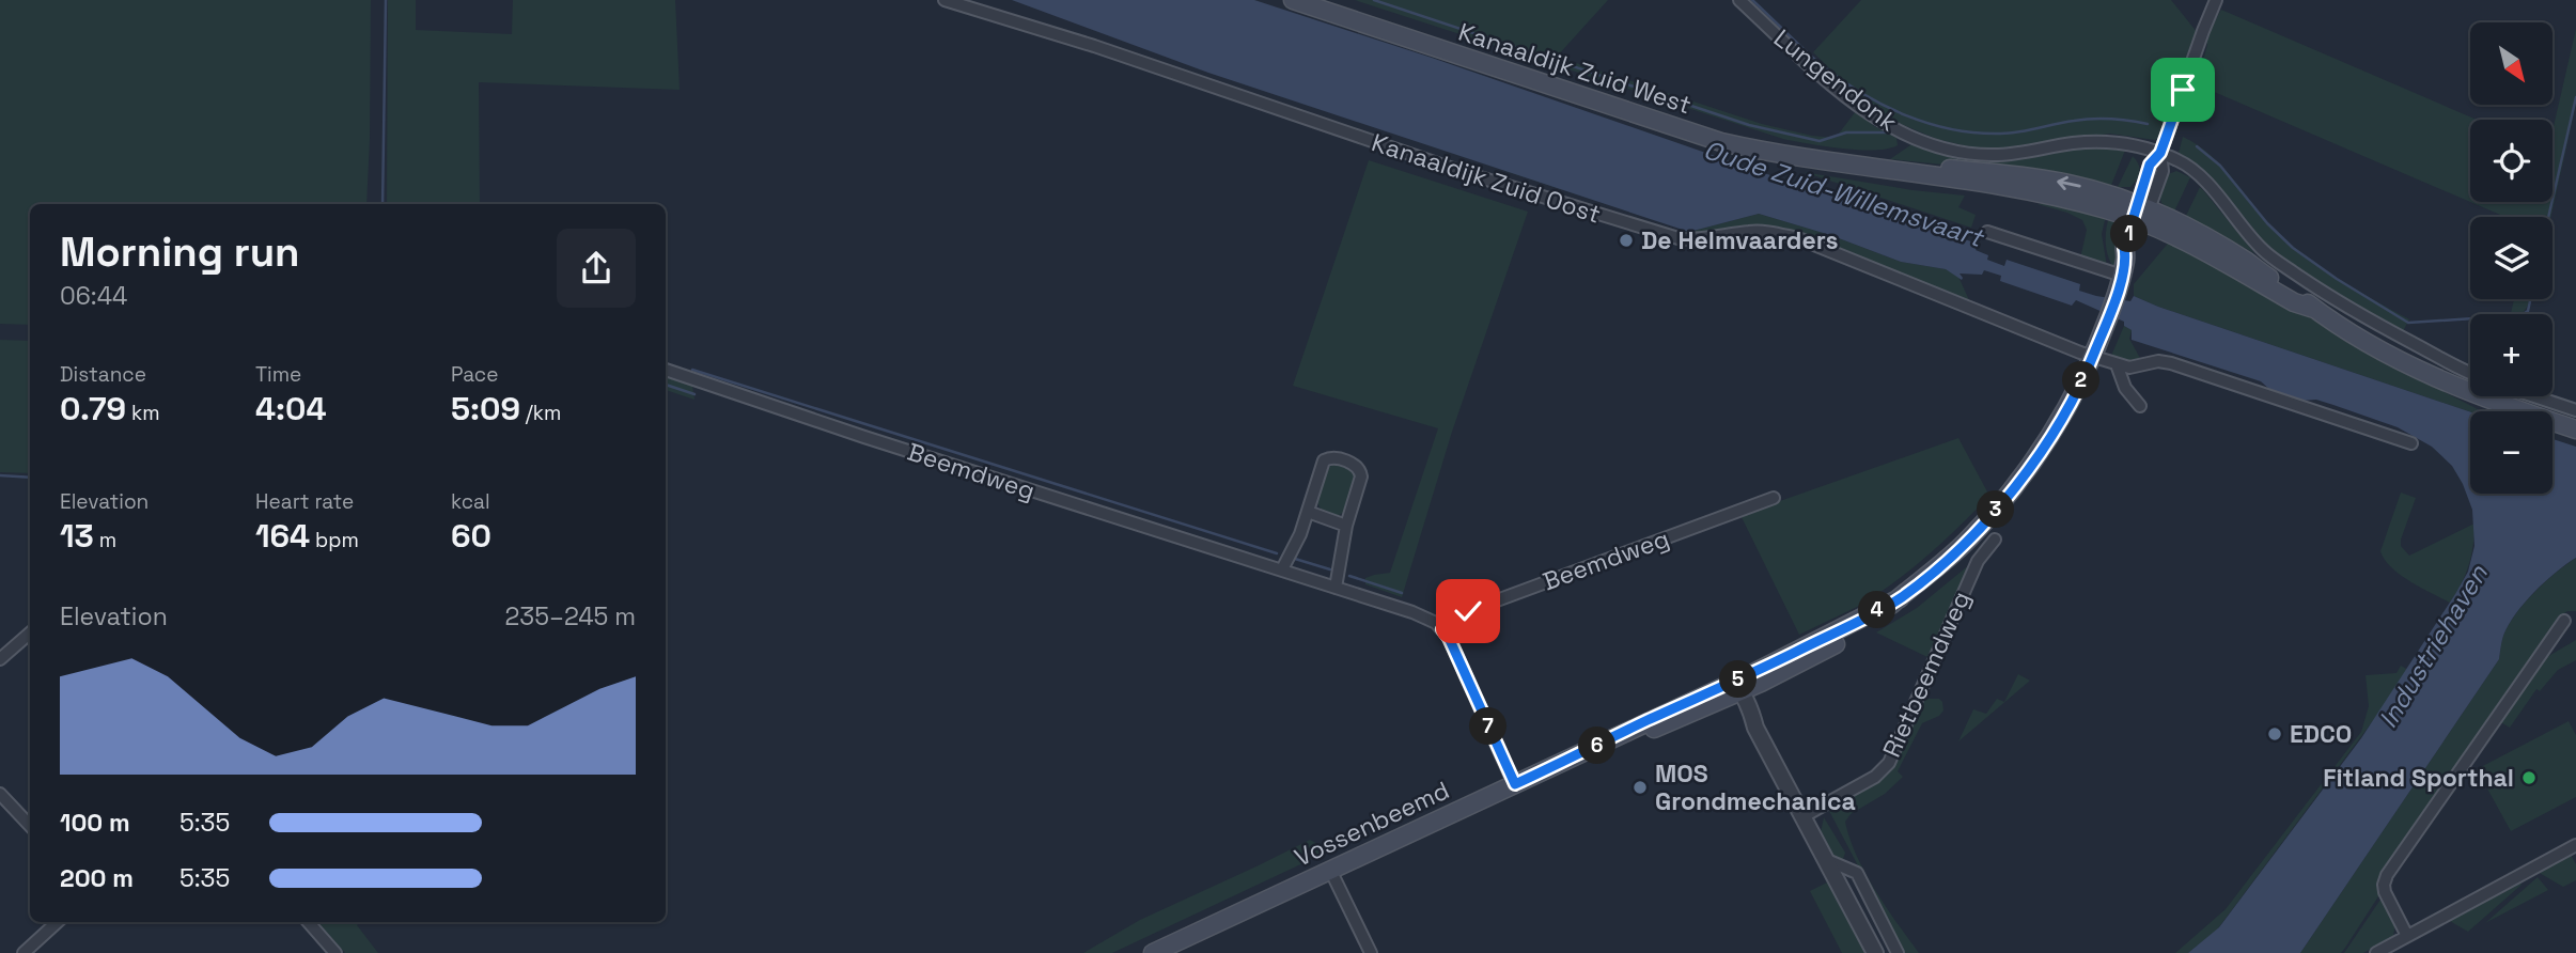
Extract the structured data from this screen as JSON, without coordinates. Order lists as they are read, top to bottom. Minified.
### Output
{"streets":{"main road":["Kanaaldijk Zuid West","Vossenbeemd"],"street":["Lungendonk","Kanaaldijk Zuid Oost","Beemdweg","Rietbeemdweg"]},"crossings":[["Kanaaldijk Zuid West","Vossenbeemd"],["Kanaaldijk Zuid Oost","Vossenbeemd"]],"water":["Oude Zuid-Willemsvaart","Industriehaven"],"places":["De Helmvaarders","EDCO","Fitland Sporthal","MOS Grondmechanica"],"north":"bottom right","page":{"map_buttons":["+","−"],"heading":["Morning run","06:44"],"pins":["1","2","3","4","5","7","6"],"stats":[["Distance","0.79 km"],["Time","4:04"],["Pace","5:09 /km"],["Elevation","13 m"],["Heart rate","164 bpm"],["kcal","60"]],"chart":["Elevation","235–245 m"],"list":[{"name":"100 m","note":"5:35"},{"name":"200 m","note":"5:35"}]}}
